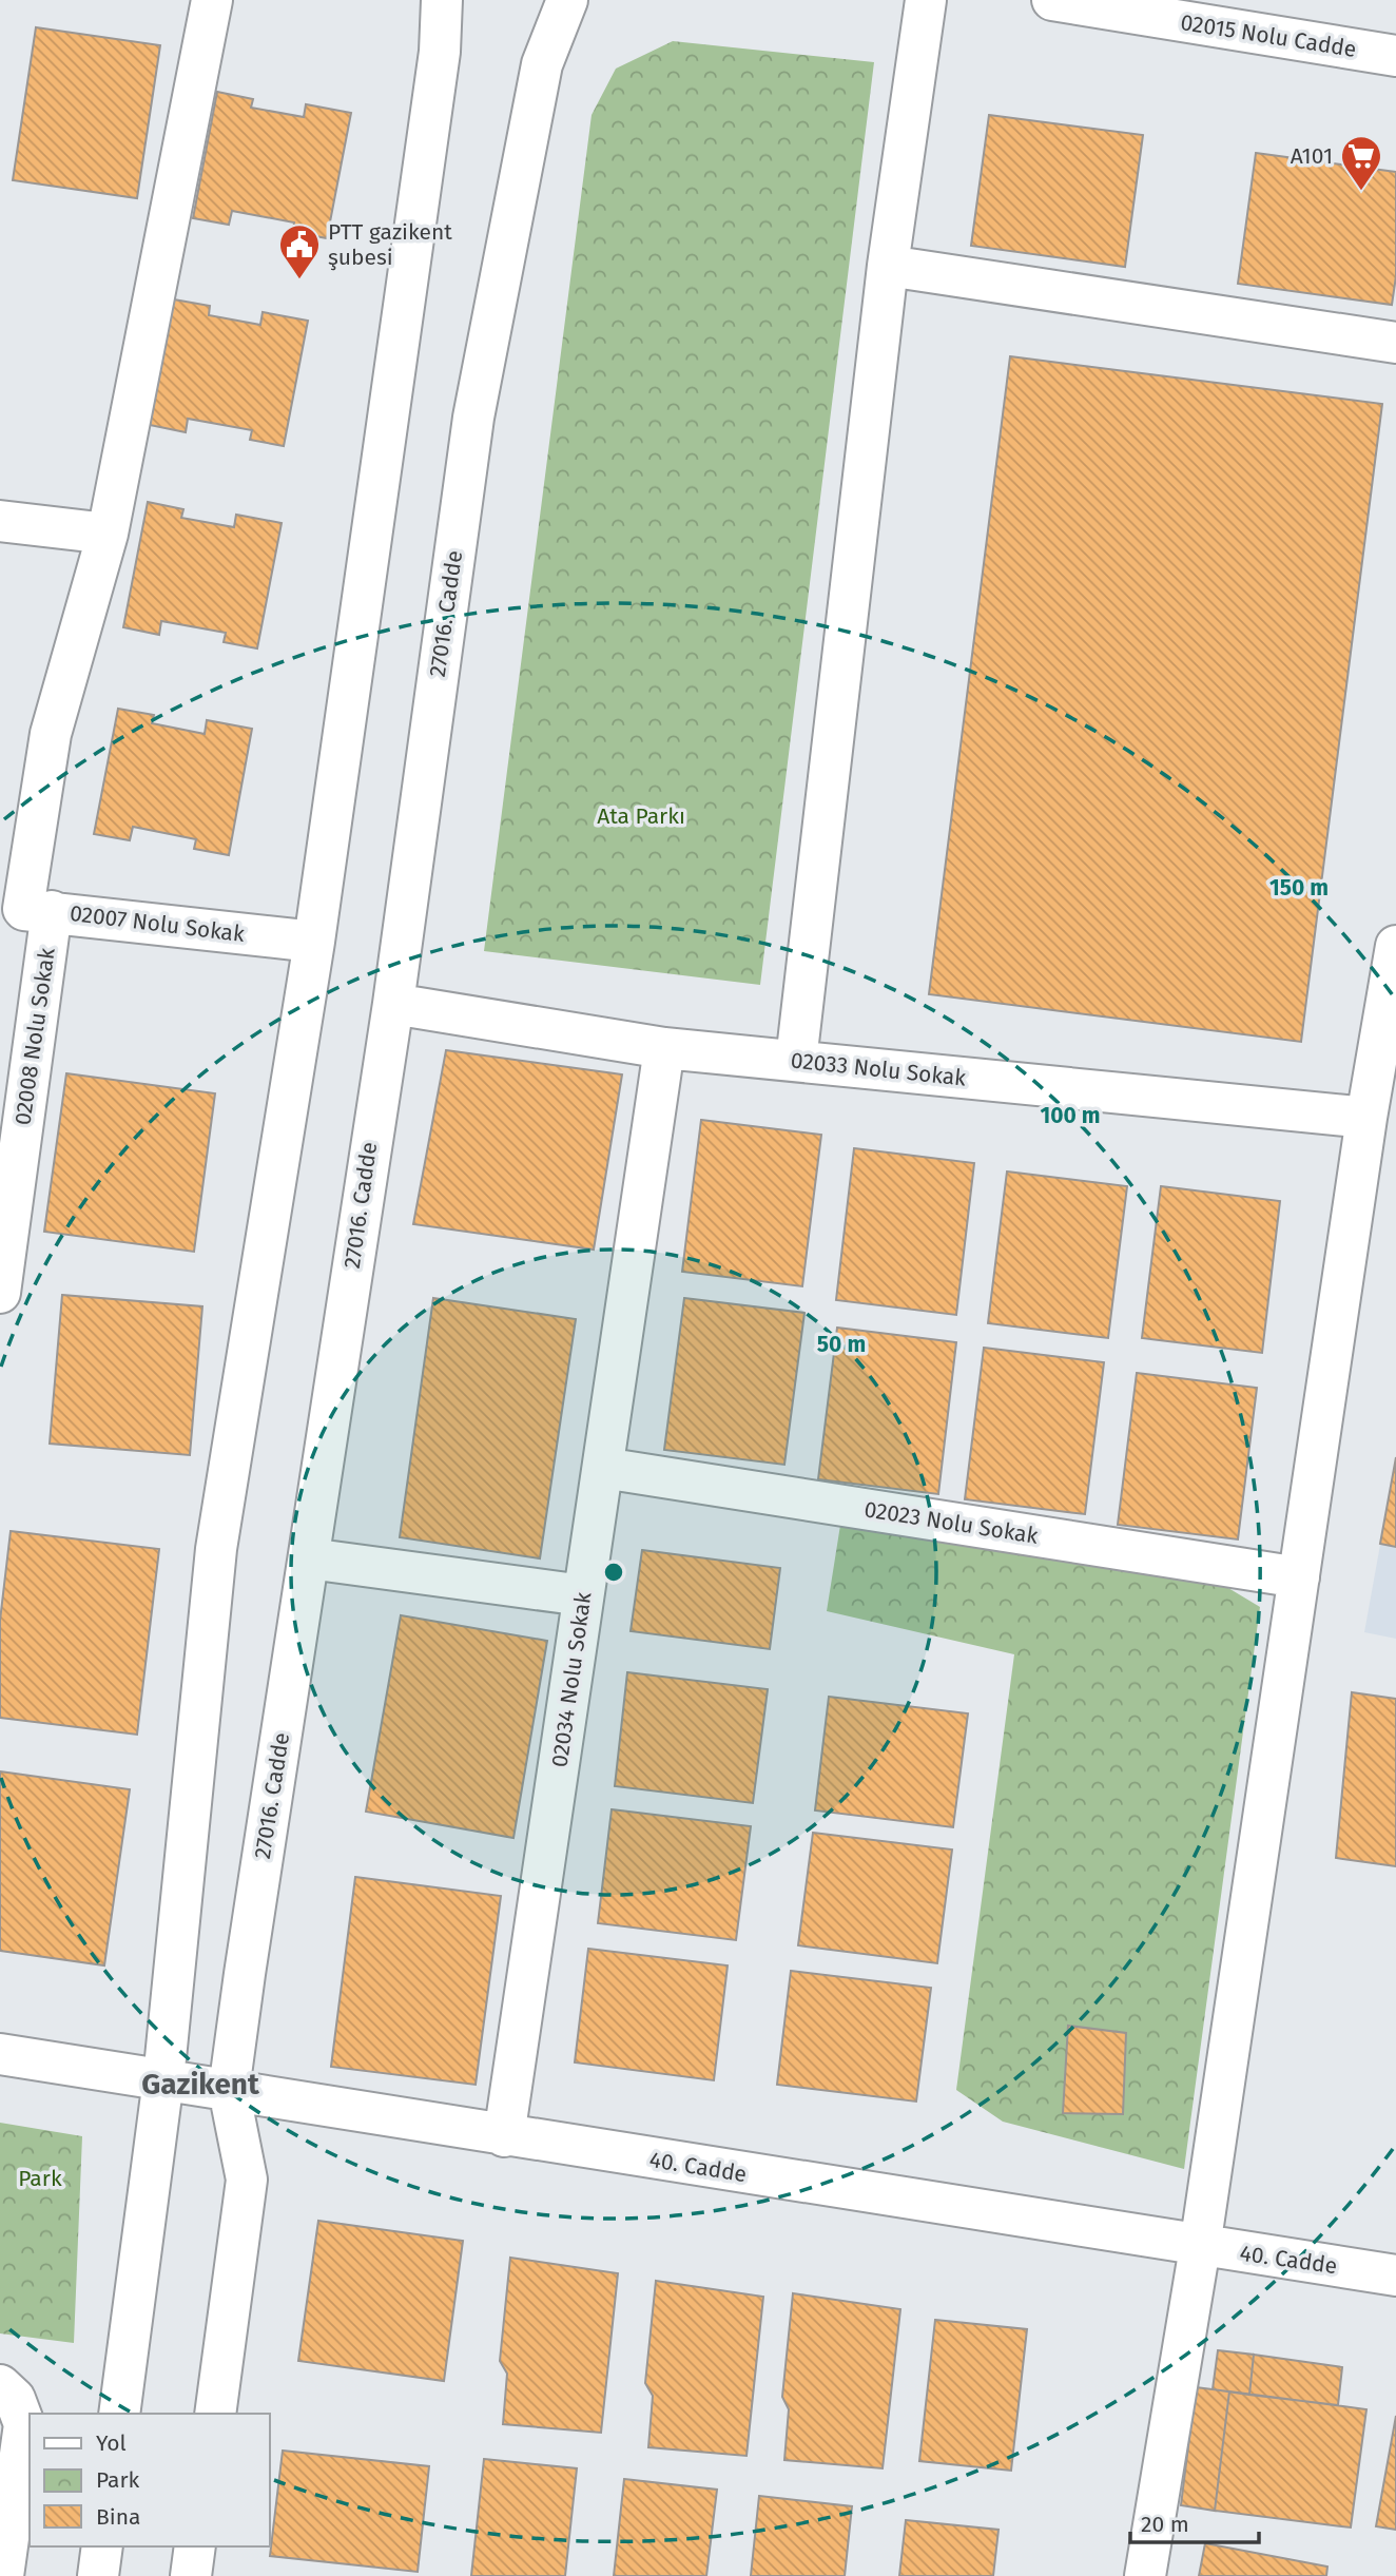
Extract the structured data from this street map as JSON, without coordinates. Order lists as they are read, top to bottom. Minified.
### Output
{"streets":{"street":["02015 Nolu Cadde","27016. Cadde","02007 Nolu Sokak","02008 Nolu Sokak","02033 Nolu Sokak","02023 Nolu Sokak","02034 Nolu Sokak","40. Cadde"]},"crossings":[["27016. Cadde","02033 Nolu Sokak"],["27016. Cadde","40. Cadde"],["02007 Nolu Sokak","02008 Nolu Sokak"],["02033 Nolu Sokak","02034 Nolu Sokak"],["02023 Nolu Sokak","02034 Nolu Sokak"],["02034 Nolu Sokak","40. Cadde"]],"districts":["Gazikent"],"parks":["Ata Parkı","Park"],"places":{"supermarket":["A101"],"public building":["PTT gazikent şubesi"]},"legend":["Yol","Park","Bina"],"scale_bar":"20 m","rings":["150 m","100 m","50 m"]}
